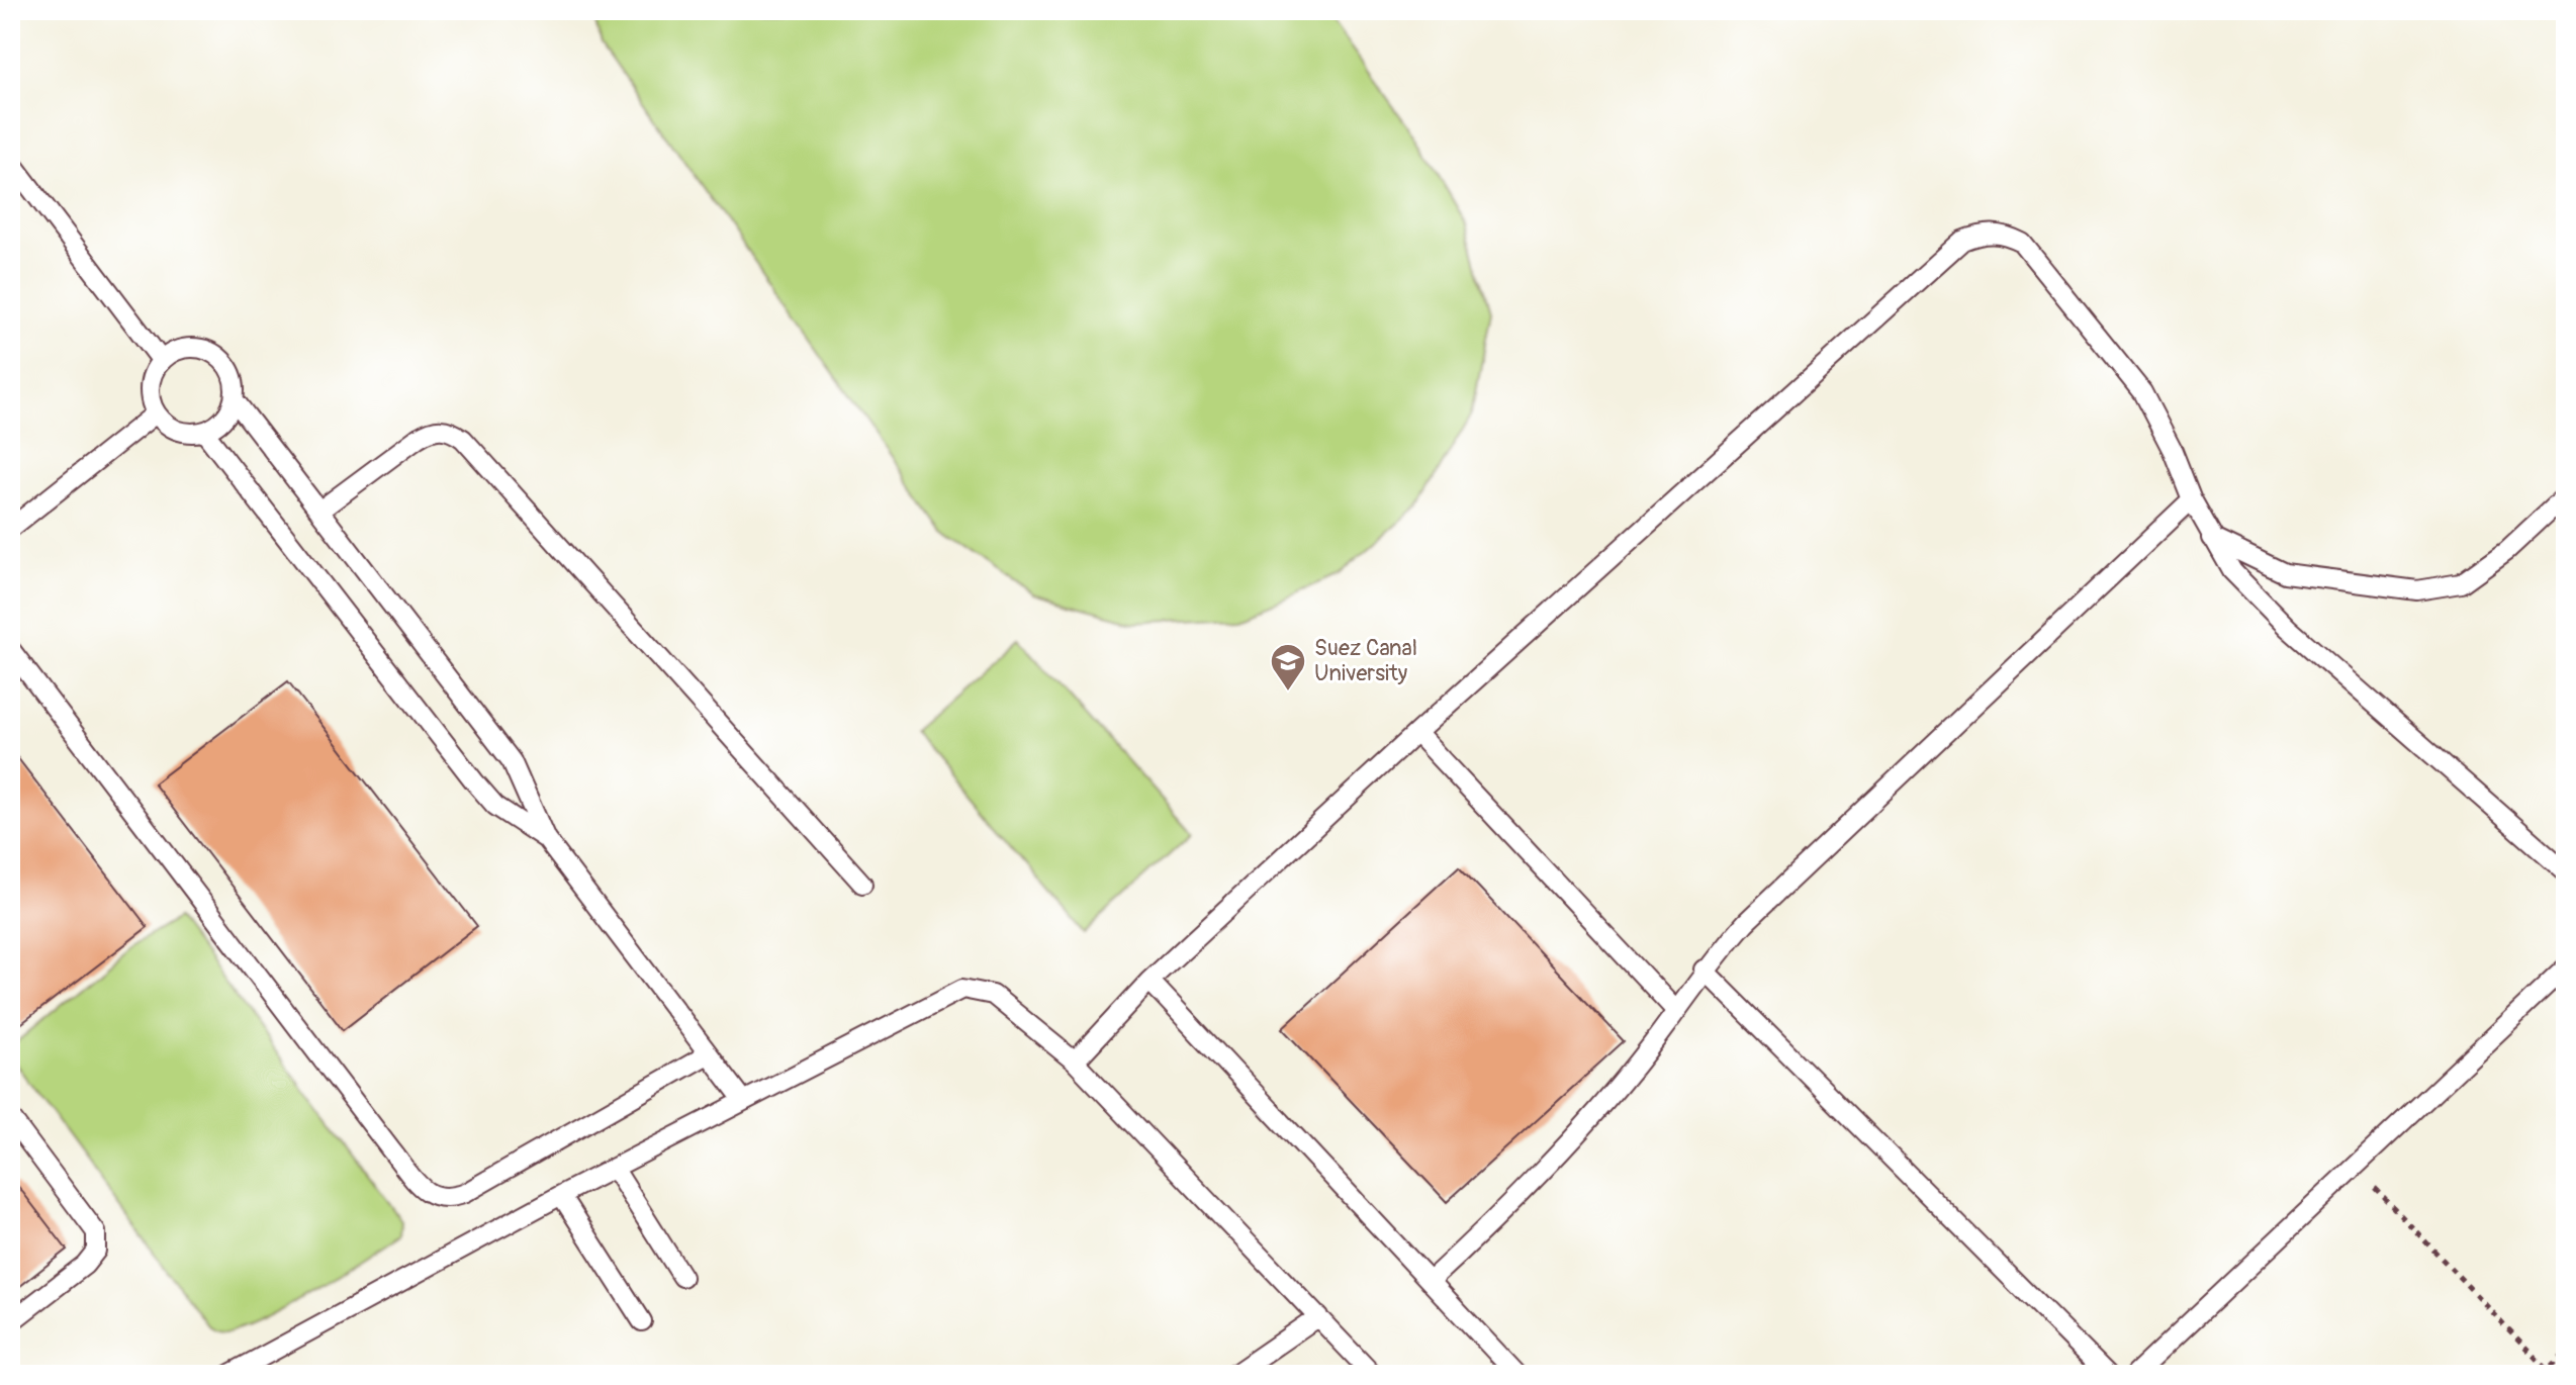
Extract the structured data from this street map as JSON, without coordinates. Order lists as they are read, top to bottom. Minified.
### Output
{"places":{"school or university":["Suez Canal University"]}}
